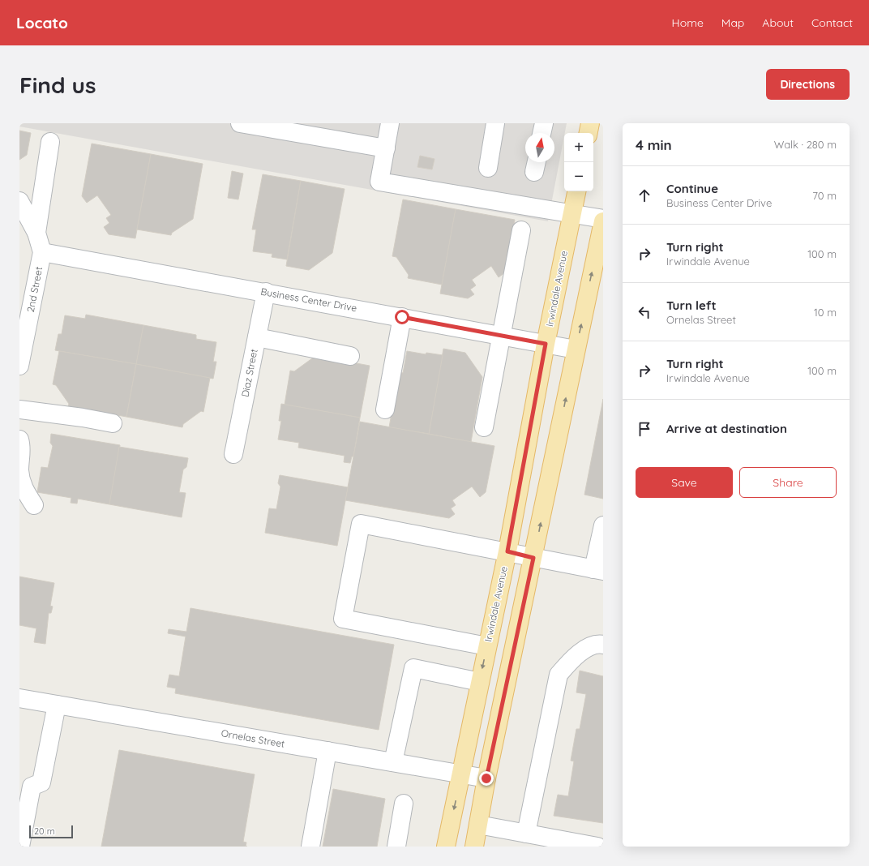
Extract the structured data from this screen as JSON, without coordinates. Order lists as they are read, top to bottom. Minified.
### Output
{"streets":{"main road":["Irwindale Avenue"],"street":["2nd Street","Business Center Drive","Diaz Street","Ornelas Street"]},"crossings":[["Irwindale Avenue","Business Center Drive"],["Irwindale Avenue","Ornelas Street"],["2nd Street","Business Center Drive"],["Business Center Drive","Diaz Street"]],"scale_bar":"20 m","north":"top","page":{"header":"Locato","nav":["Home","Map","About","Contact"],"buttons":["Directions",["Save","Share"]],"title":"Find us","heading":["4 min","Walk · 280 m"],"map_buttons":["+","−"],"list":[["Continue","Business Center Drive","70 m"],["Turn right","Irwindale Avenue","100 m"],["Turn left","Ornelas Street","10 m"],["Turn right","Irwindale Avenue","100 m"],"Arrive at destination"],"scale":"20 m"}}
